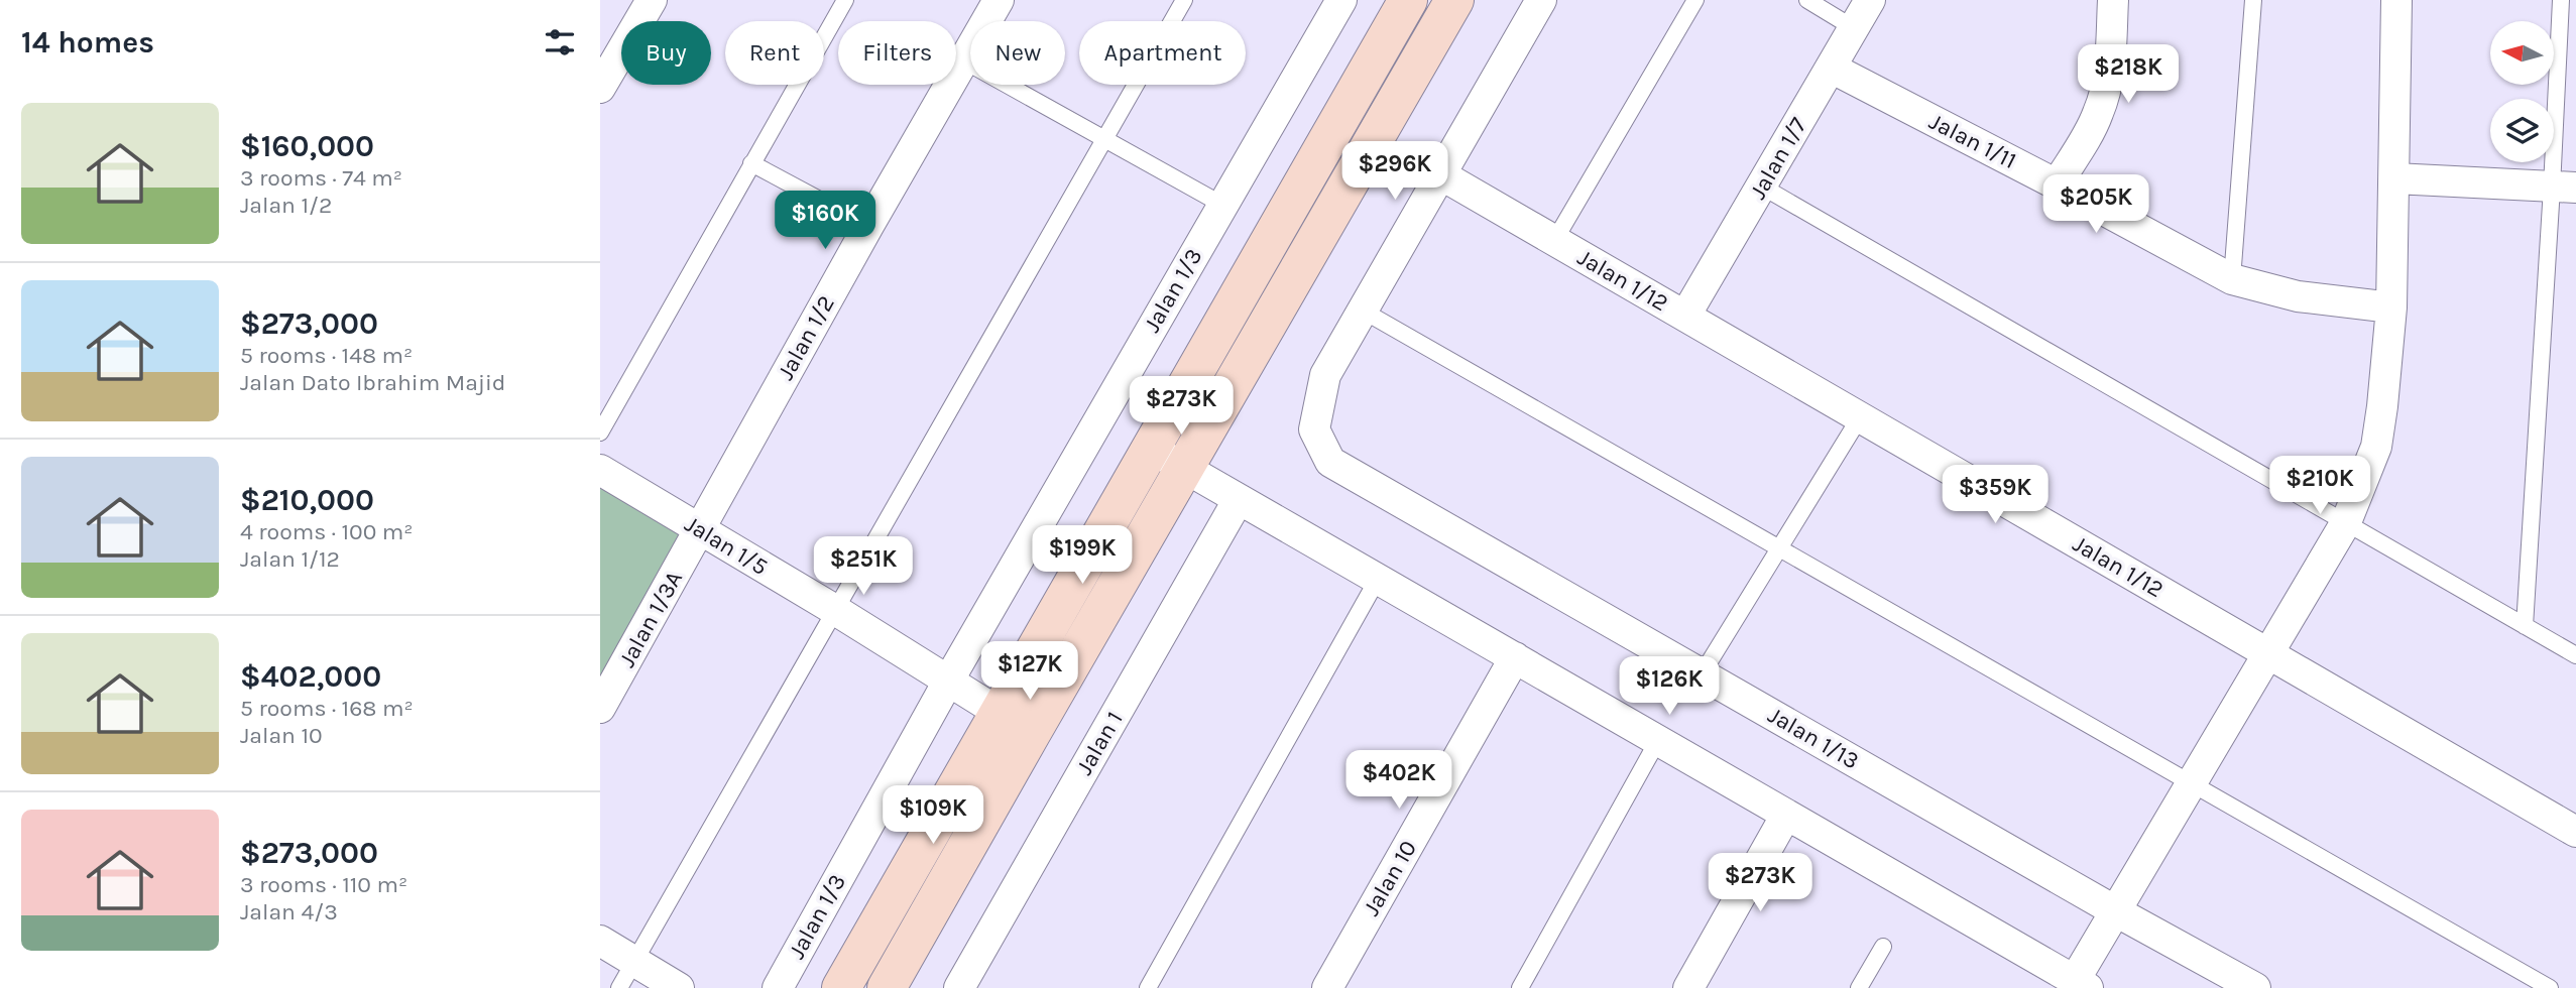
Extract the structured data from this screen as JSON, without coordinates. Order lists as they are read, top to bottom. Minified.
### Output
{"streets":{"street":["Jalan 1/11","Jalan 1/7","Jalan 1/12","Jalan 1/3","Jalan 1/2","Jalan 1/5","Jalan 1/3A","Jalan 1/13","Jalan 1","Jalan 10"]},"crossings":[["Jalan 1/11","Jalan 1/7"],["Jalan 1/7","Jalan 1/12"],["Jalan 1/3","Jalan 1/5"],["Jalan 1/2","Jalan 1/5"],["Jalan 1/2","Jalan 1/3A"],["Jalan 1/5","Jalan 1/3A"]],"north":"left","page":{"heading":"14 homes","chip":["Buy","Rent","Filters","New","Apartment"],"price":["$218K","$296K","$205K","$160K","$273K","$210K","$359K","$199K","$251K","$127K","$126K","$402K","$109K","$273K"],"list":[{"name":"$160,000","note":"3 rooms · 74 m² · Jalan 1/2"},{"name":"$273,000","note":"5 rooms · 148 m² · Jalan Dato Ibrahim Majid"},{"name":"$210,000","note":"4 rooms · 100 m² · Jalan 1/12"},{"name":"$402,000","note":"5 rooms · 168 m² · Jalan 10"},{"name":"$273,000","note":"3 rooms · 110 m² · Jalan 4/3"}]}}
